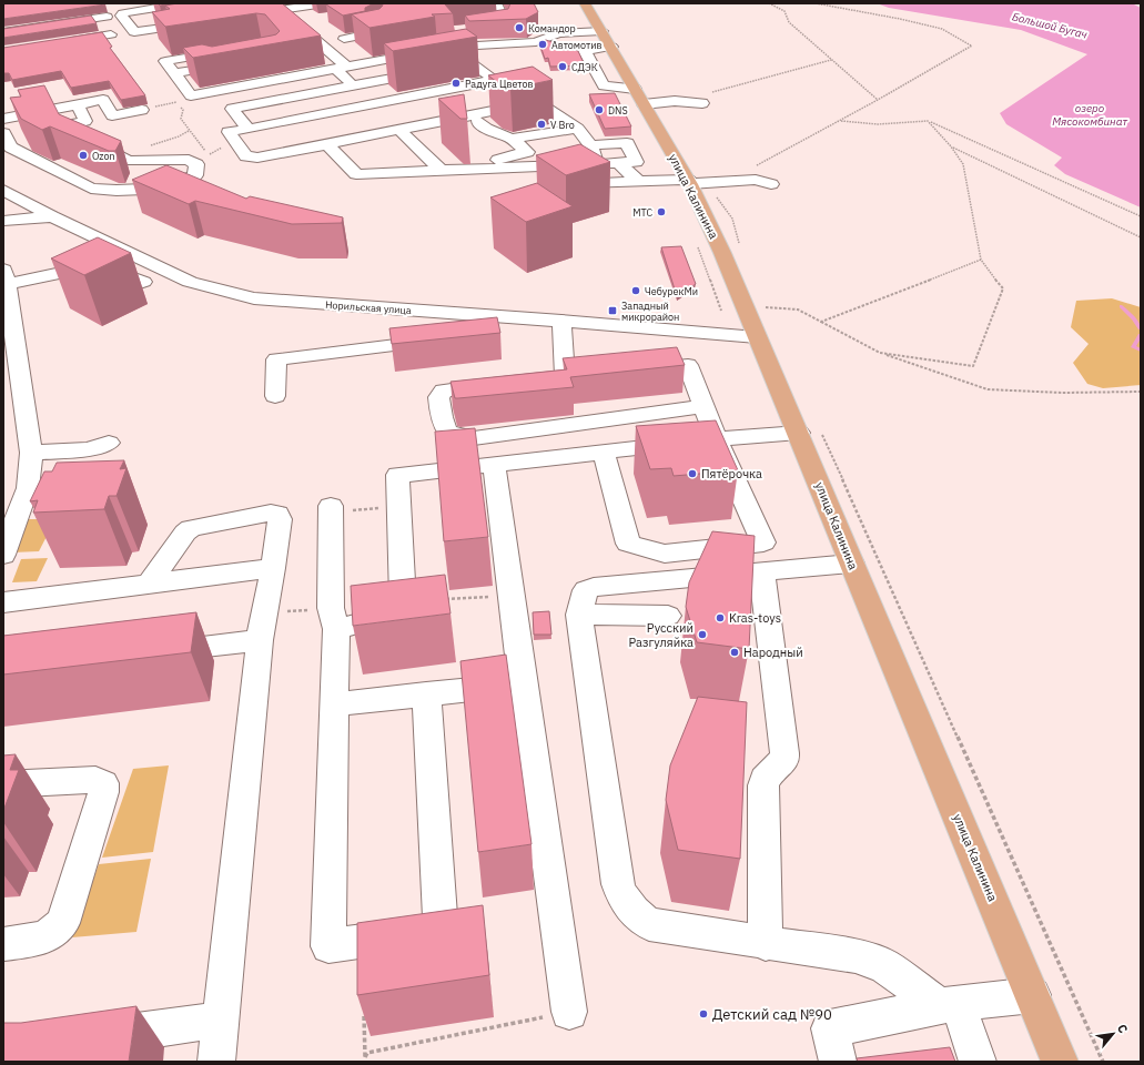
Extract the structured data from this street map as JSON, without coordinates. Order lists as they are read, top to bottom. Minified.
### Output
{"streets":{"main road":["улица Калинина"],"street":["Норильская улица"]},"crossings":[["улица Калинина","Норильская улица"]],"water":["Большой Бугач","озеро Мясокомбинат"],"places":{"other":["Командор","Автомотив","СДЭК","Радуга Цветов","DNS","V Bro","Ozon","МТС","ЧебурекМи","Пятёрочка","Kras-toys","Русский Разгуляйка","Народный","Детский сад №90"],"transit":["Западный микрорайон"]},"north":"top right"}
